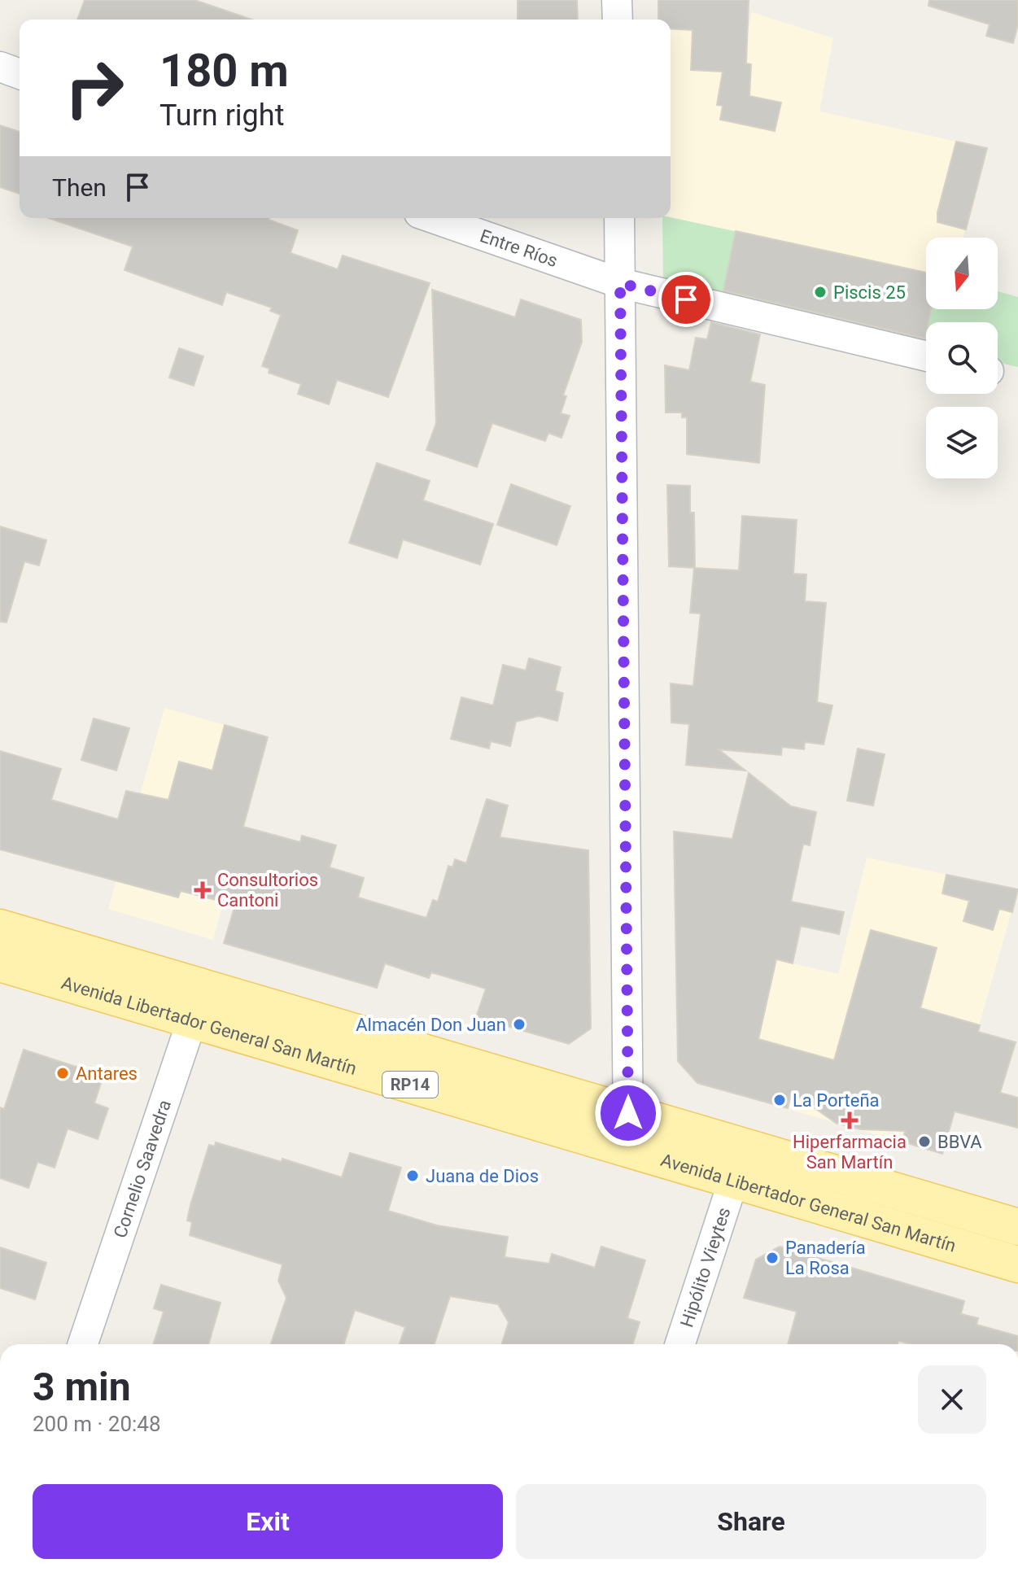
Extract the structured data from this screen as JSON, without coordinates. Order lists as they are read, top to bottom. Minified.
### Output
{"streets":{"main road":["Avenida Libertador General San Martín","RP14"],"street":["Entre Ríos","Cornelio Saavedra","Hipólito Vieytes"]},"crossings":[["Avenida Libertador General San Martín","Cornelio Saavedra"],["Avenida Libertador General San Martín","Hipólito Vieytes"]],"places":{"other":["Piscis 25","Almacén Don Juan","Antares","La Porteña","BBVA","Juana de Dios","Panadería La Rosa"],"health":["Consultorios Cantoni","Hiperfarmacia San Martín"]},"north":"bottom","page":{"turn":["180 m","Turn right"],"then":"Then","heading":["3 min","200 m · 20:48"],"buttons":["Exit","Share"]}}
